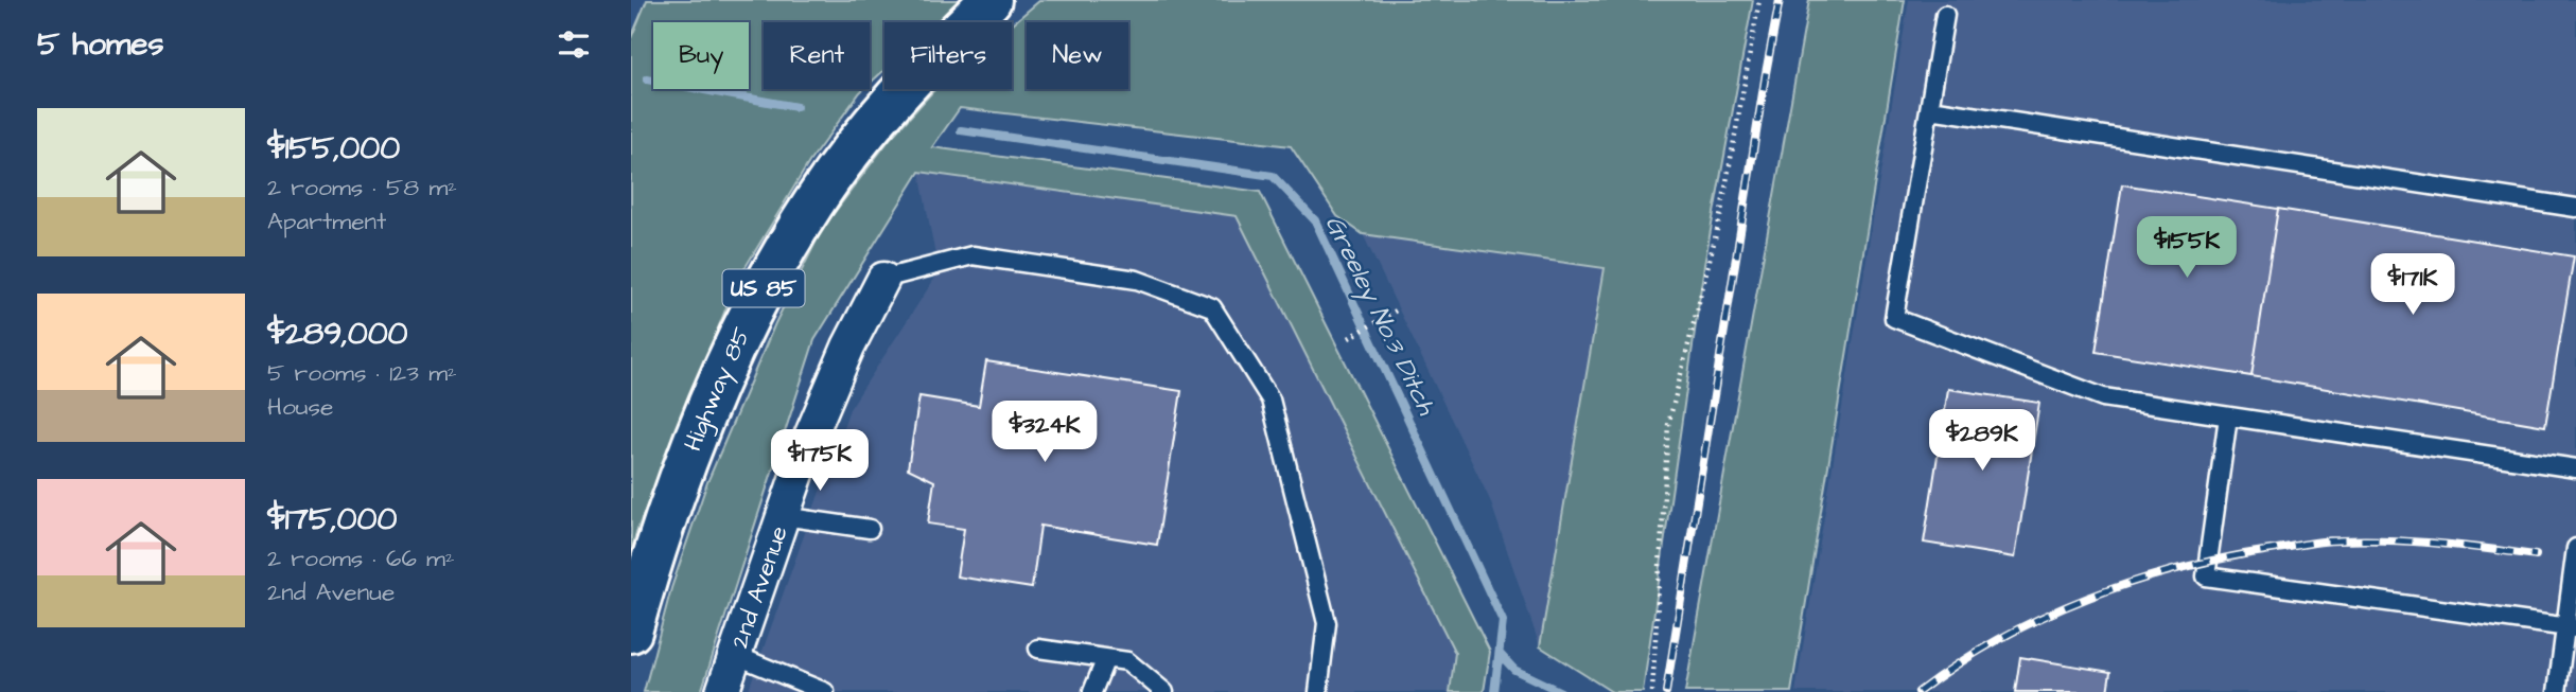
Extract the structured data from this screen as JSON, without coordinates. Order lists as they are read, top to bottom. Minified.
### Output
{"streets":{"highway":["US 85","Highway 85"],"street":["2nd Avenue"]},"water":["Greeley No.3 Ditch"],"page":{"heading":"5 homes","chip":["Buy","Rent","Filters","New"],"list":[{"name":"$155,000","note":"2 rooms · 58 m² · Apartment"},{"name":"$289,000","note":"5 rooms · 123 m² · House"},{"name":"$175,000","note":"2 rooms · 66 m² · 2nd Avenue"}],"price":["$155K","$171K","$324K","$289K","$175K"]}}
